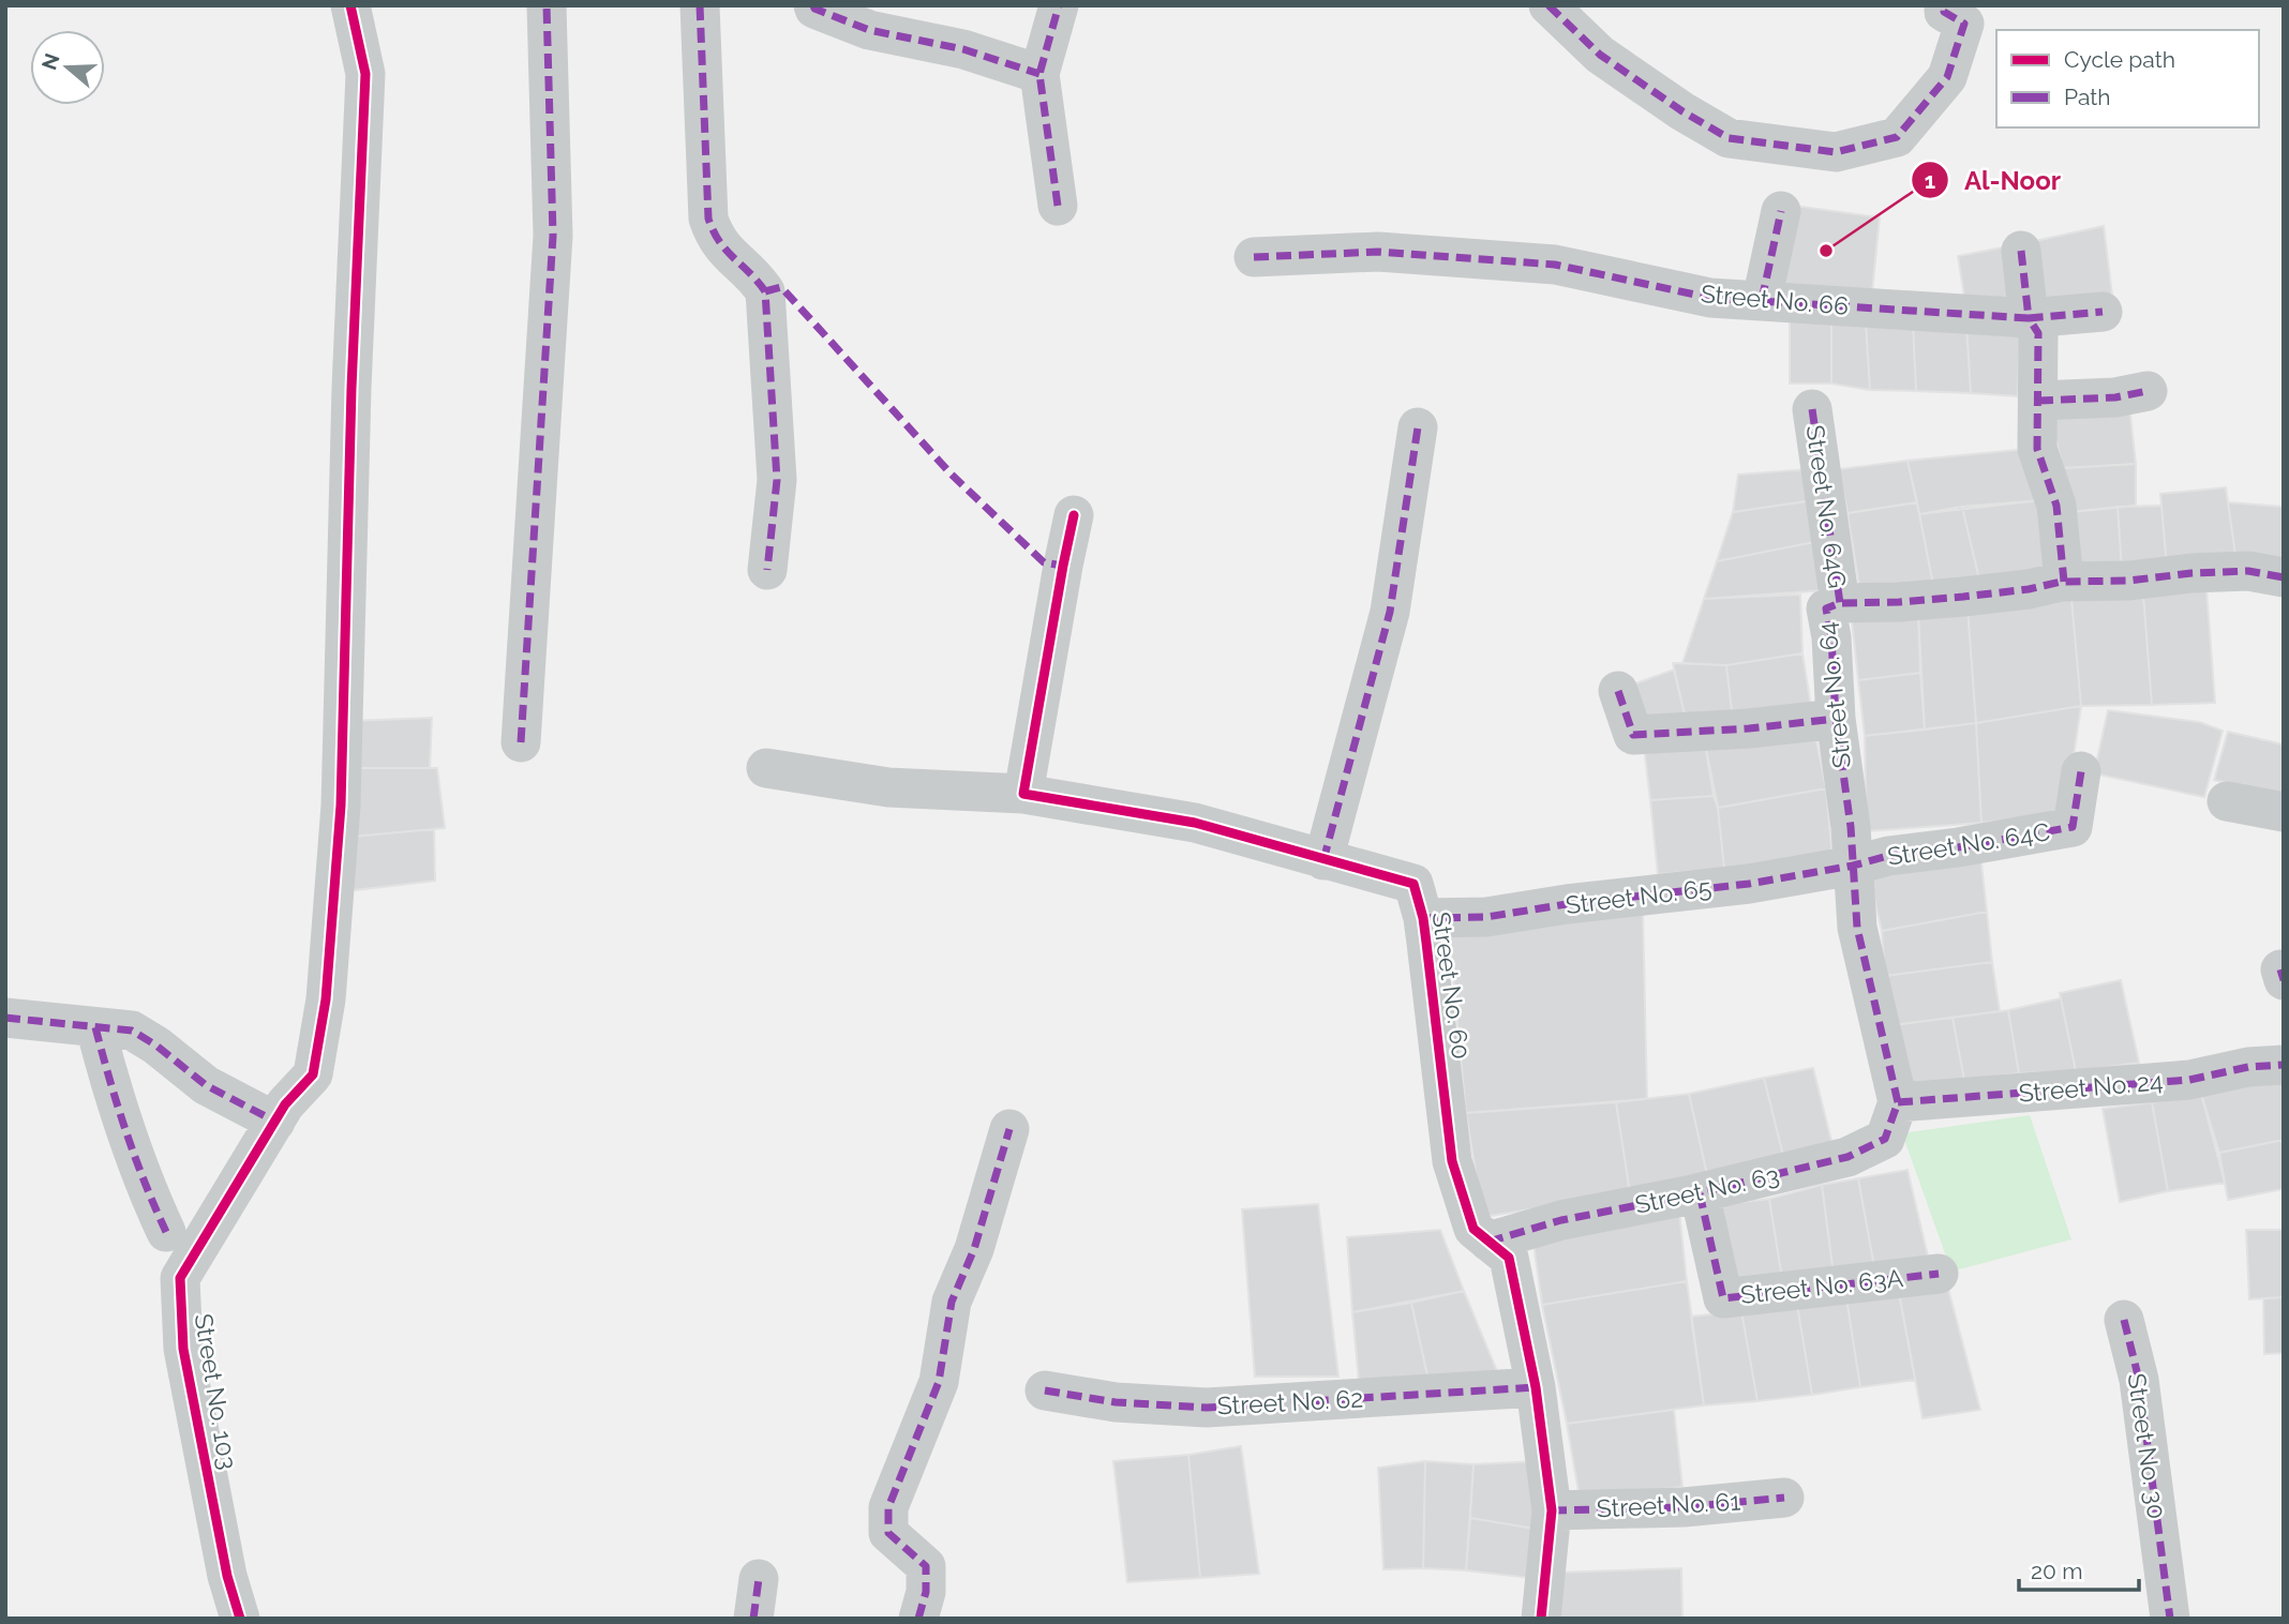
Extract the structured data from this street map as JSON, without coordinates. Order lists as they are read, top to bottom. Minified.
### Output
{"streets":{"street":["Street No. 66","Street No. 64G","Street No. 64","Street No. 64C","Street No. 65","Street No. 60","Street No. 24","Street No. 63","Street No. 63A","Street No. 103","Street No. 62","Street No. 30","Street No. 61"]},"crossings":[["Street No. 64G","Street No. 64"],["Street No. 64","Street No. 64C"],["Street No. 64","Street No. 65"],["Street No. 64","Street No. 24"],["Street No. 64","Street No. 63"],["Street No. 64C","Street No. 65"],["Street No. 65","Street No. 60"],["Street No. 60","Street No. 63"],["Street No. 60","Street No. 62"],["Street No. 60","Street No. 61"],["Street No. 24","Street No. 63"],["Street No. 63","Street No. 63A"]],"places":["Al-Noor"],"legend":["Cycle path","Path"],"scale_bar":"20 m","north":"left"}
